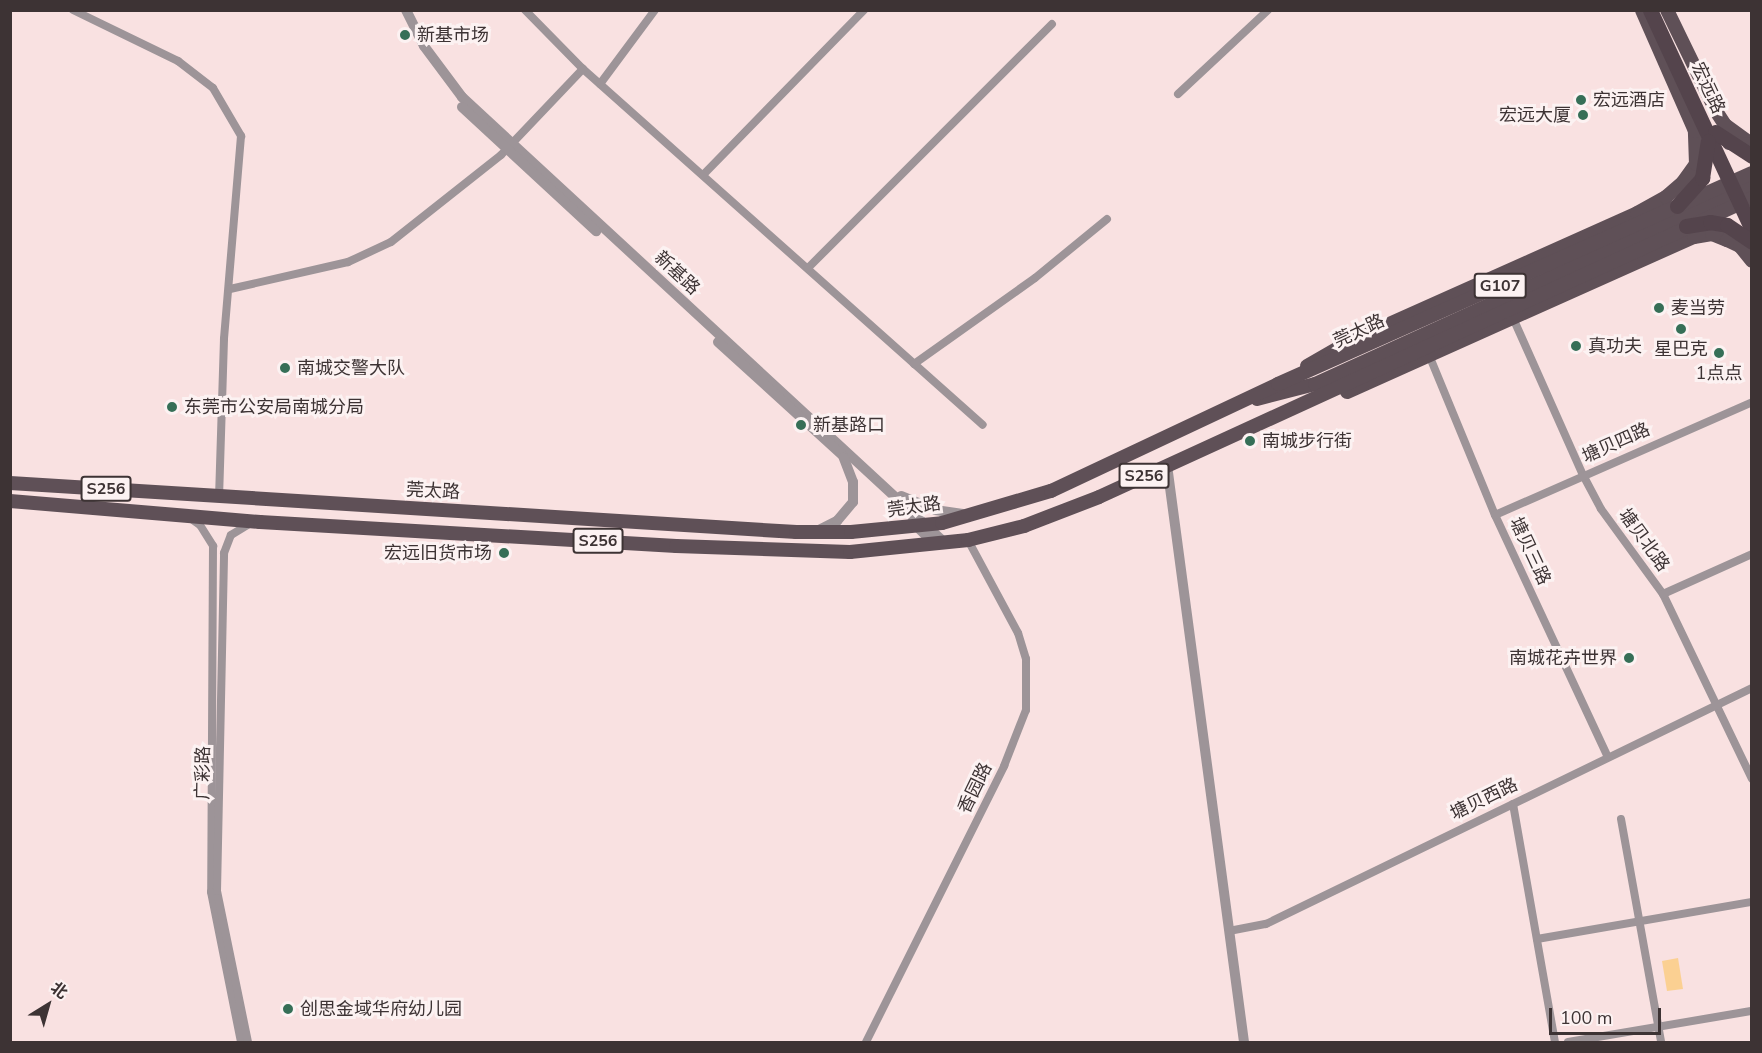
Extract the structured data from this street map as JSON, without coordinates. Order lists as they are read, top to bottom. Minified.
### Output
{"streets":{"highway":["宏远路"],"main road":["G107","莞太路","S256"],"street":["新基路","塘贝四路","塘贝北路","塘贝三路","广彩路","香园路","塘贝西路"]},"crossings":[["宏远路","莞太路"],["新基路","莞太路"],["新基路","S256"],["塘贝四路","塘贝北路"],["塘贝四路","塘贝三路"],["S256","广彩路"],["S256","香园路"],["塘贝北路","塘贝西路"],["塘贝三路","塘贝西路"]],"places":["新基市场","宏远酒店","宏远大厦","麦当劳","星巴克","真功夫","1点点","南城交警大队","东莞市公安局南城分局","新基路口","南城步行街","宏远旧货市场","南城花卉世界","创思金域华府幼儿园"],"scale_bar":"100 m","north":"top right"}
